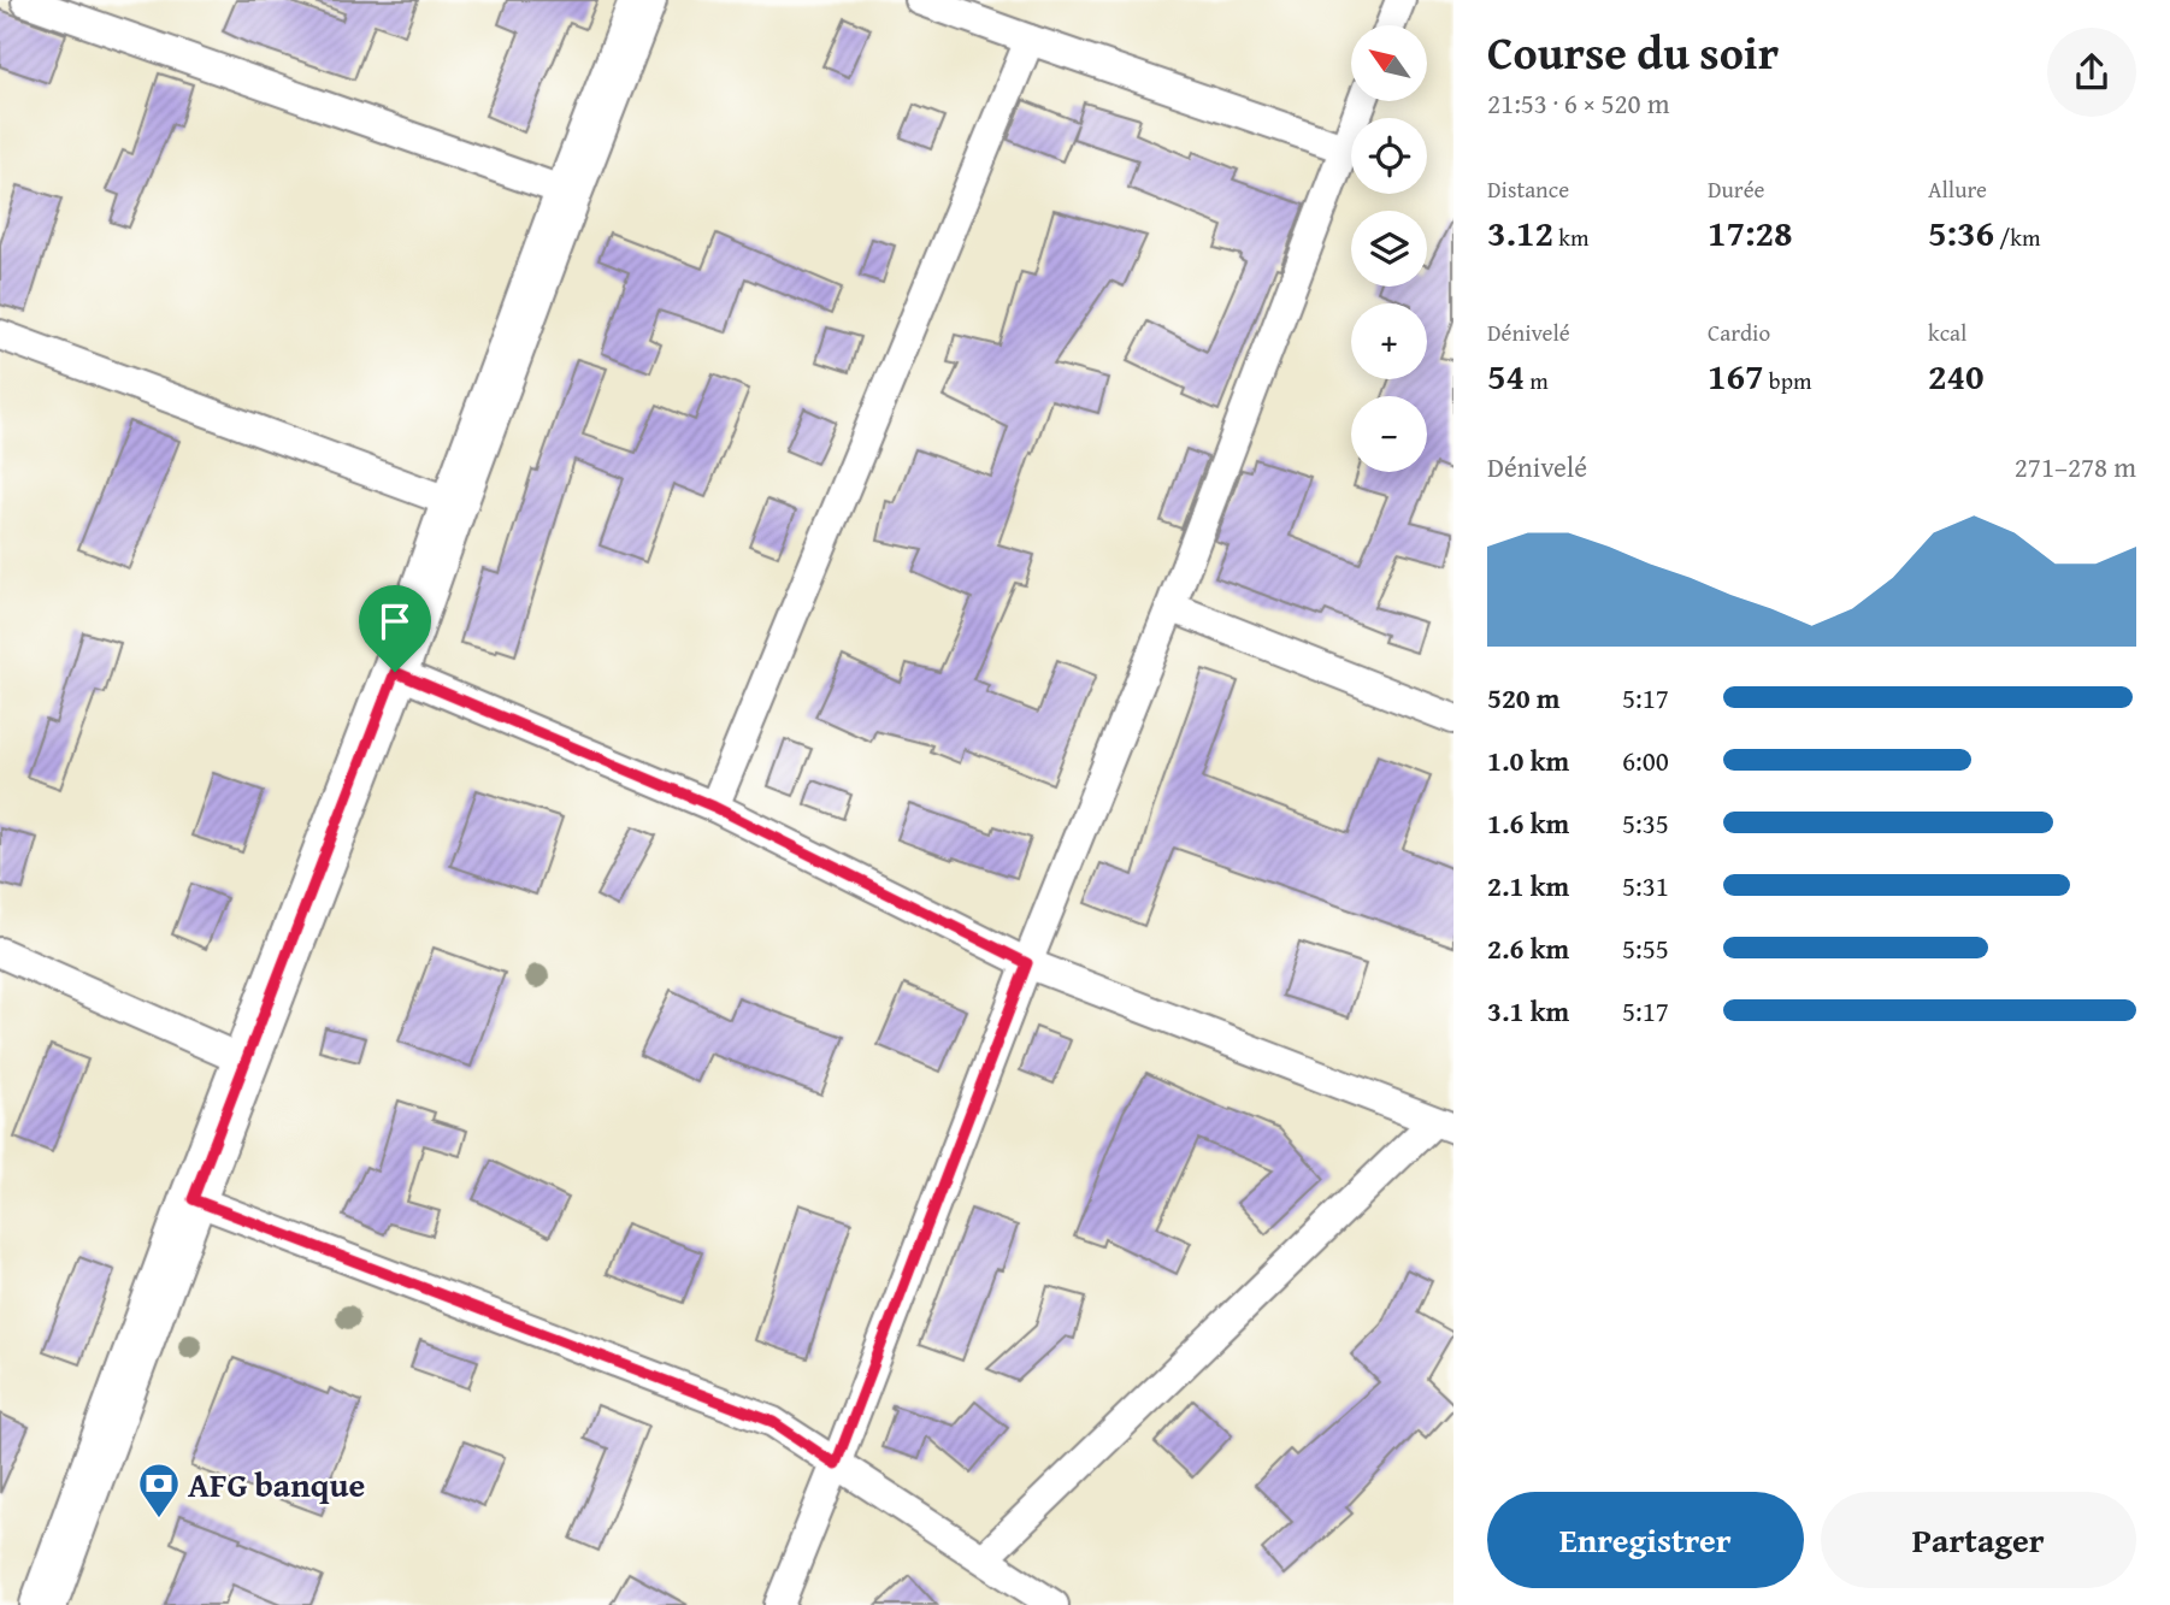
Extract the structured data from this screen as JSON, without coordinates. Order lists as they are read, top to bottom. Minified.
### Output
{"places":{"bank":["AFG banque"]},"north":"top left","page":{"heading":["Course du soir","21:53 · 6 × 520 m"],"map_buttons":["+","−"],"stats":[["Distance","3.12 km"],["Durée","17:28"],["Allure","5:36 /km"],["Dénivelé","54 m"],["Cardio","167 bpm"],["kcal","240"]],"chart":["Dénivelé","271–278 m"],"list":[{"name":"520 m","note":"5:17"},{"name":"1.0 km","note":"6:00"},{"name":"1.6 km","note":"5:35"},{"name":"2.1 km","note":"5:31"},{"name":"2.6 km","note":"5:55"},{"name":"3.1 km","note":"5:17"}],"buttons":["Enregistrer","Partager"]}}
